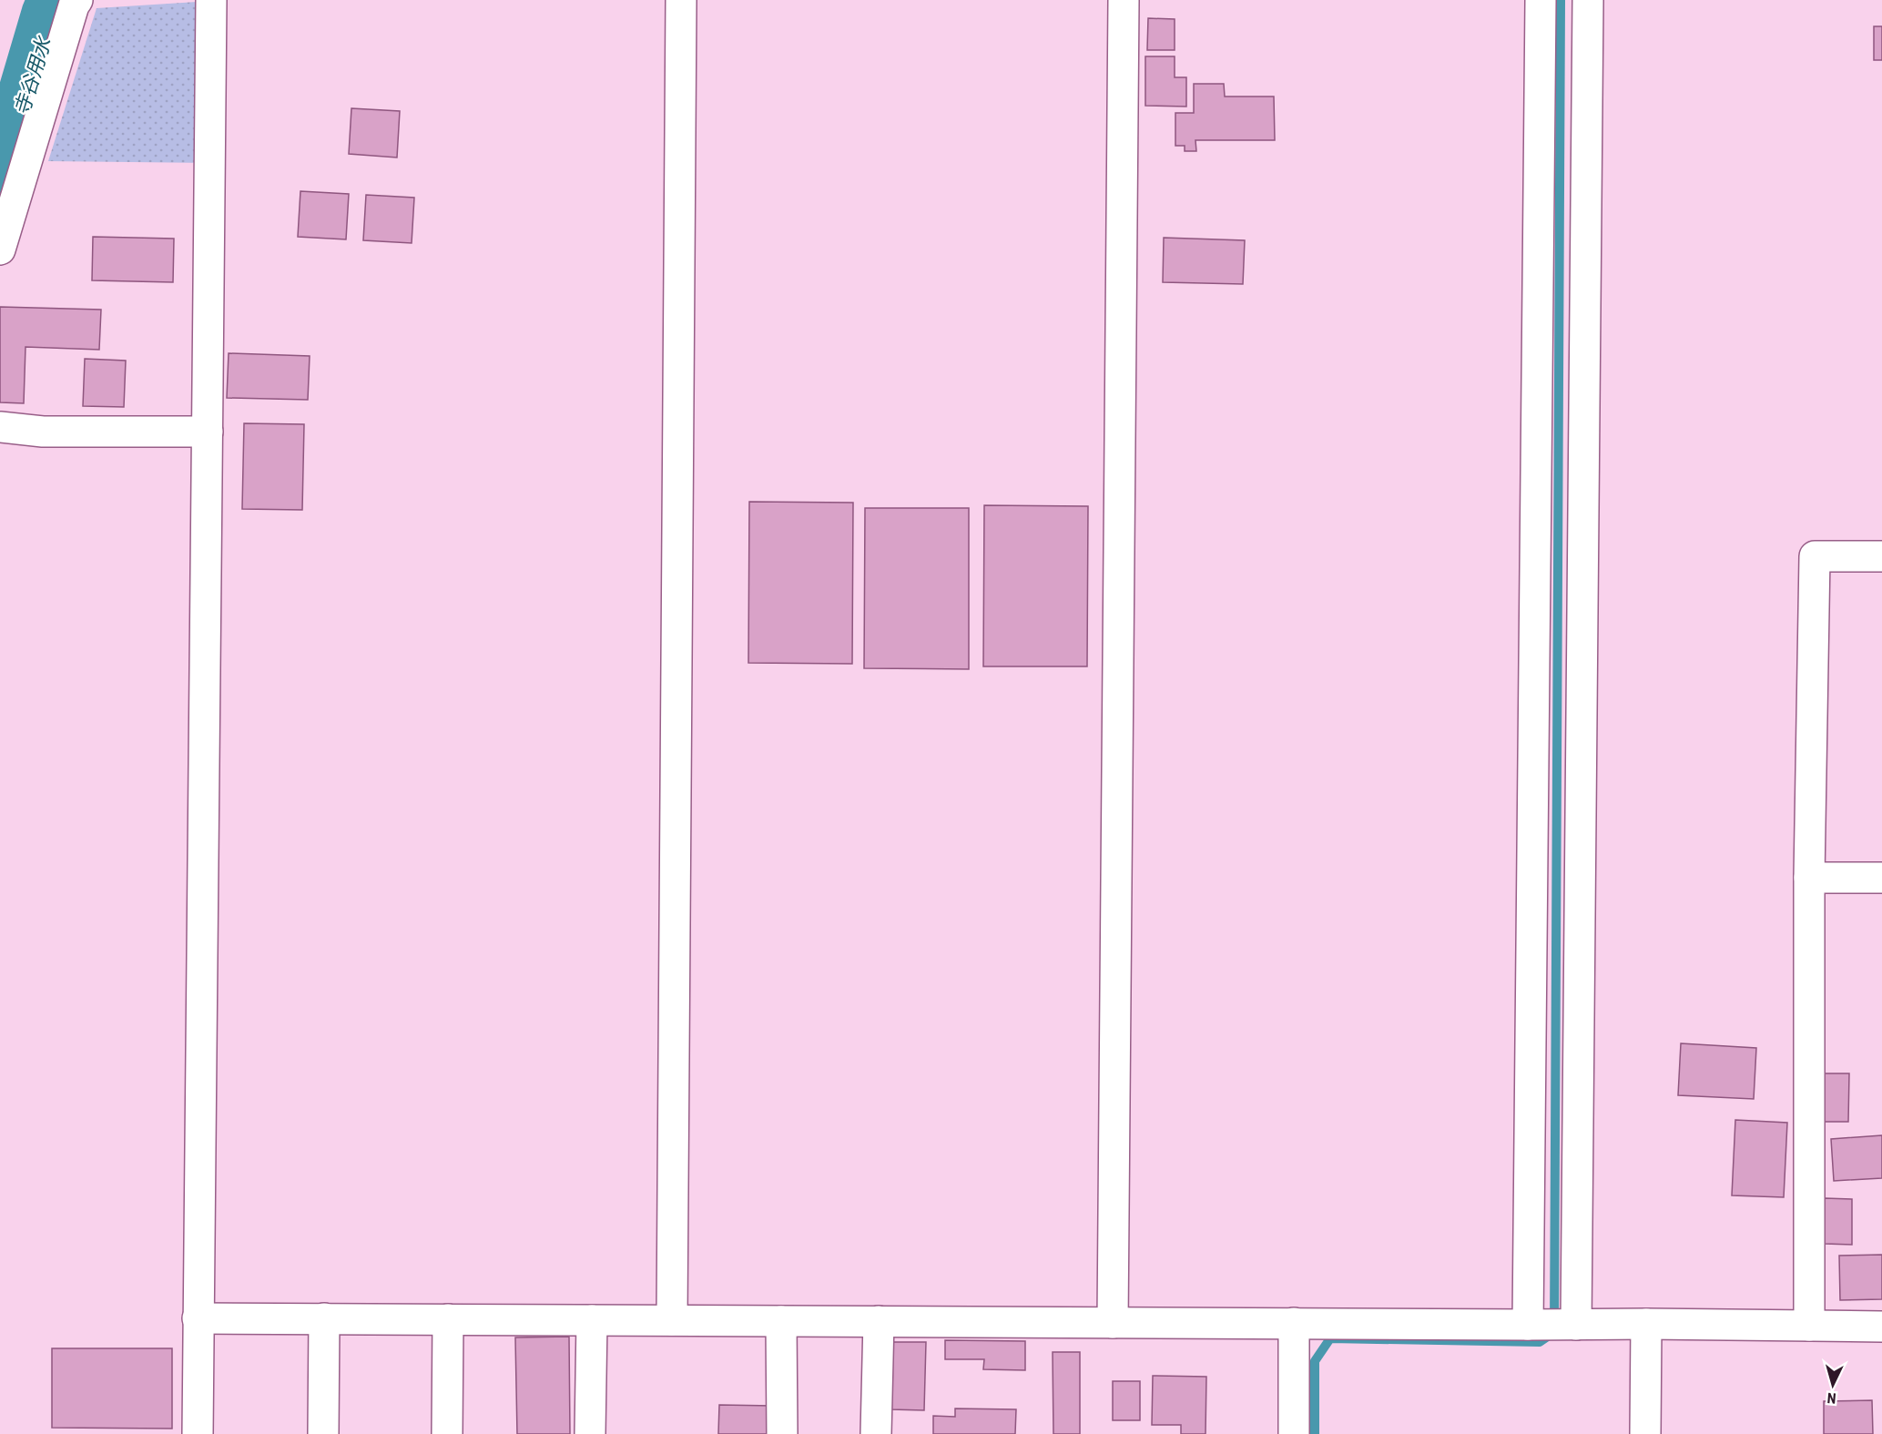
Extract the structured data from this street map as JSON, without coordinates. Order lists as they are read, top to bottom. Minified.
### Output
{"water":["寺谷用水"],"north":"bottom"}
